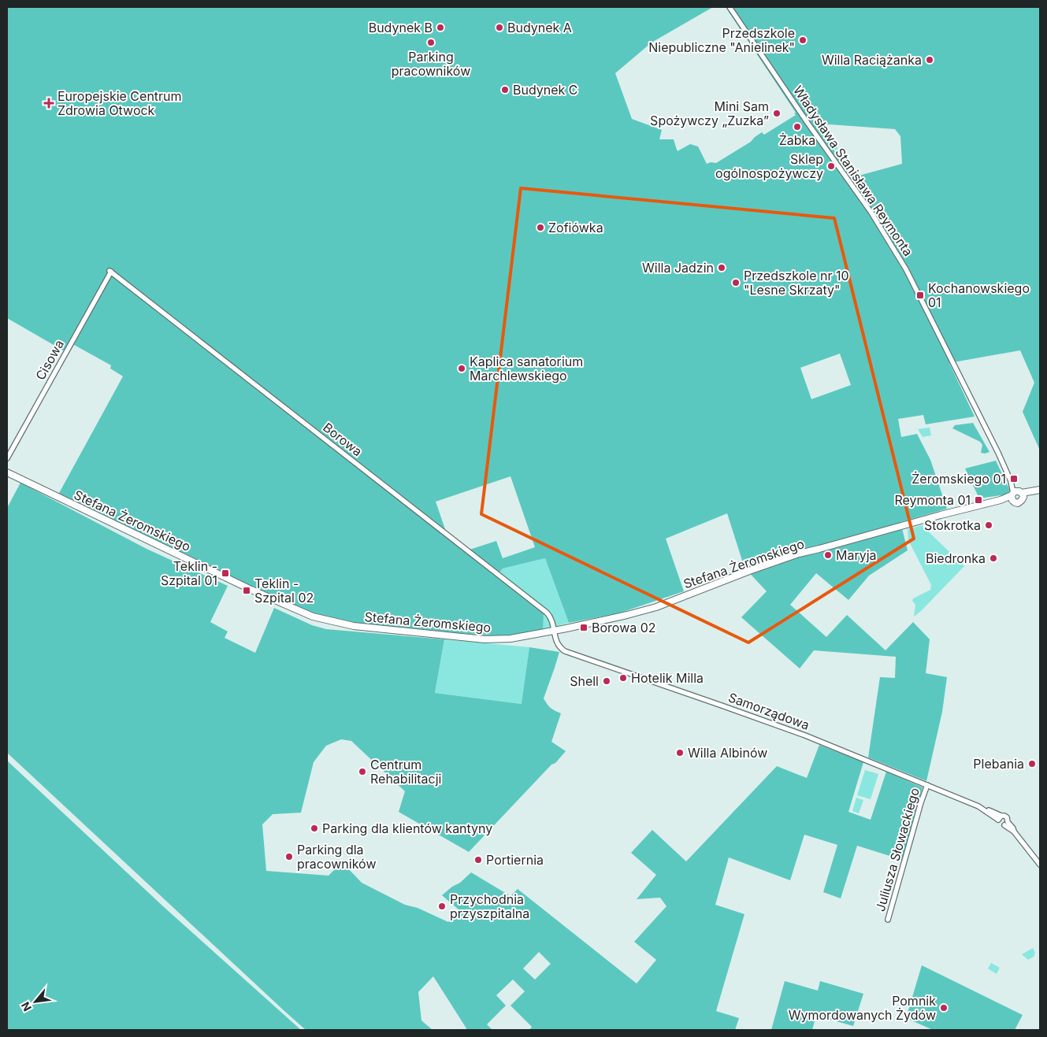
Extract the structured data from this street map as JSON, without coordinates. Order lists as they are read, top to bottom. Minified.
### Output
{"streets":{"main road":["Stefana Żeromskiego"],"street":["Władysława Stanisława Reymonta","Cisowa","Borowa","Samorządowa","Juliusza Słowackiego"]},"crossings":[["Władysława Stanisława Reymonta","Stefana Żeromskiego"],["Cisowa","Borowa"],["Borowa","Stefana Żeromskiego"],["Borowa","Samorządowa"],["Stefana Żeromskiego","Samorządowa"],["Samorządowa","Juliusza Słowackiego"]],"places":{"other":["Budynek B","Budynek A","Przedszkole Niepubliczne \"Anielinek\"","Parking pracowników","Willa Raciążanka","Budynek C","Mini Sam Spożywczy „Zuzka”","Żabka","Sklep ogólnospożywczy","Zofiówka","Willa Jadzin","Przedszkole nr 10 \"Lesne Skrzaty\"","Kaplica sanatorium Marchlewskiego","Stokrotka","Maryja","Biedronka","Hotelik Milla","Shell","Willa Albinów","Plebania","Centrum Rehabilitacji","Parking dla klientów kantyny","Parking dla pracowników","Portiernia","Przychodnia przyszpitalna","Pomnik Wymordowanych Żydów"],"health":["Europejskie Centrum Zdrowia Otwock"],"transit":["Kochanowskiego 01","Żeromskiego 01","Reymonta 01","Teklin - Szpital 01","Teklin - Szpital 02","Borowa 02"]},"north":"bottom left"}
